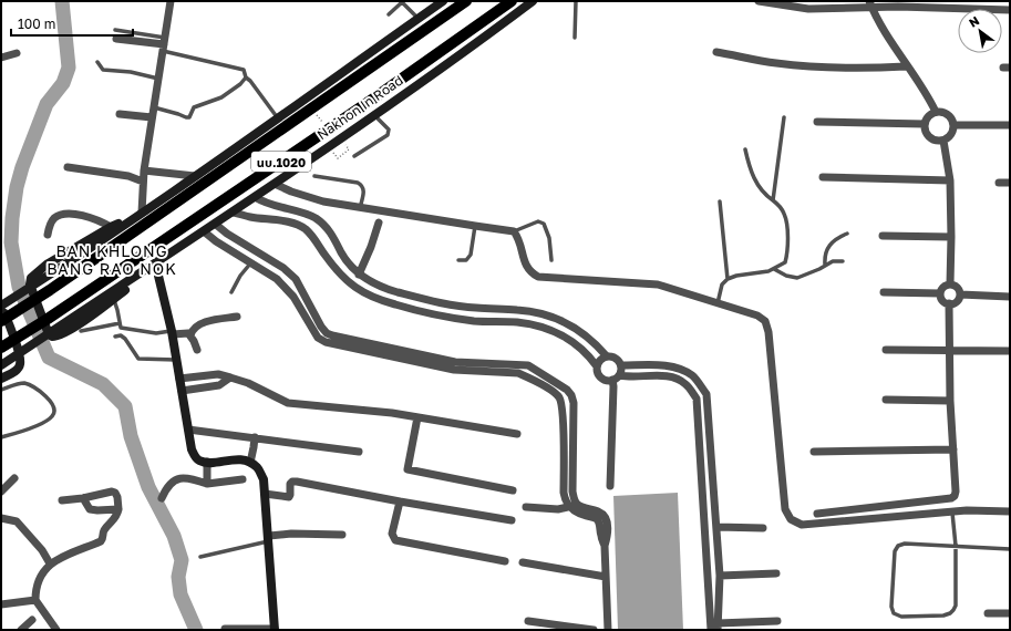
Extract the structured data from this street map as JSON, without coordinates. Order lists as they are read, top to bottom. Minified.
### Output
{"streets":{"main road":["Nakhon In Road","นบ.1020"]},"districts":["BAN KHLONG BANG RAO NOK"],"scale_bar":"100 m","north":"top left"}
